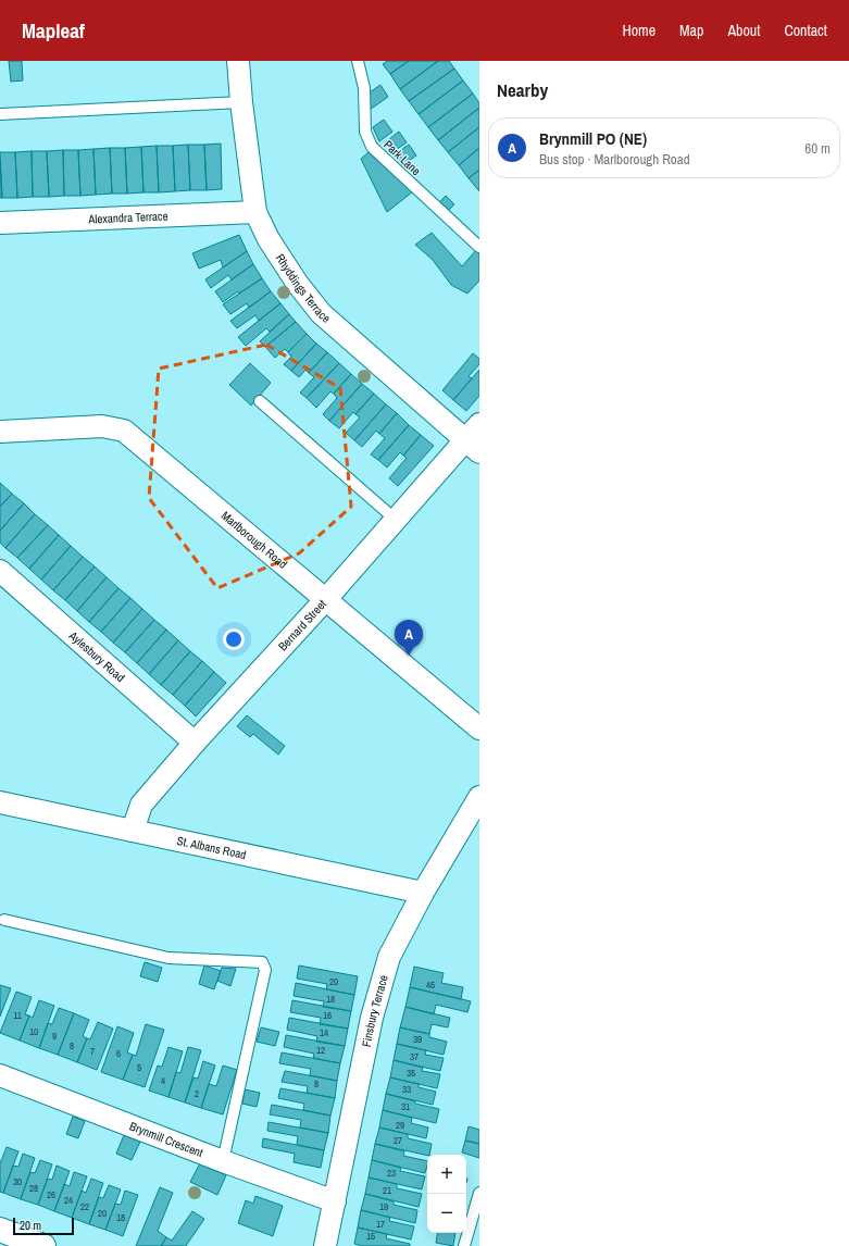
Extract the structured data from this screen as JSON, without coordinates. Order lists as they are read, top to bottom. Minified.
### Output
{"streets":{"street":["Alexandra Terrace","Rhyddings Terrace","Marlborough Road","Bernard Street","Aylesbury Road","St. Albans Road","Finsbury Terrace","Brynmill Crescent"],"lane":["Park Lane"]},"crossings":[["Alexandra Terrace","Rhyddings Terrace"],["Rhyddings Terrace","Bernard Street"],["Marlborough Road","Bernard Street"],["Bernard Street","Aylesbury Road"],["Bernard Street","St. Albans Road"],["St. Albans Road","Finsbury Terrace"],["Finsbury Terrace","Brynmill Crescent"]],"house_numbers":["20","45","18","11","16","10","14","9","39","8","12","7","6","37","5","35","4","8","33","2","31","29","27","23","30","28","21","26","24","22","19","20","18","17","15"],"scale_bar":"20 m","page":{"header":"Mapleaf","nav":["Home","Map","About","Contact"],"heading":"Nearby","list":[{"mark":"A","name":"Brynmill PO (NE)","note":"Bus stop · Marlborough Road","value":"60 m"}],"pins":"A","map_buttons":["+","−"],"scale":"20 m"}}
